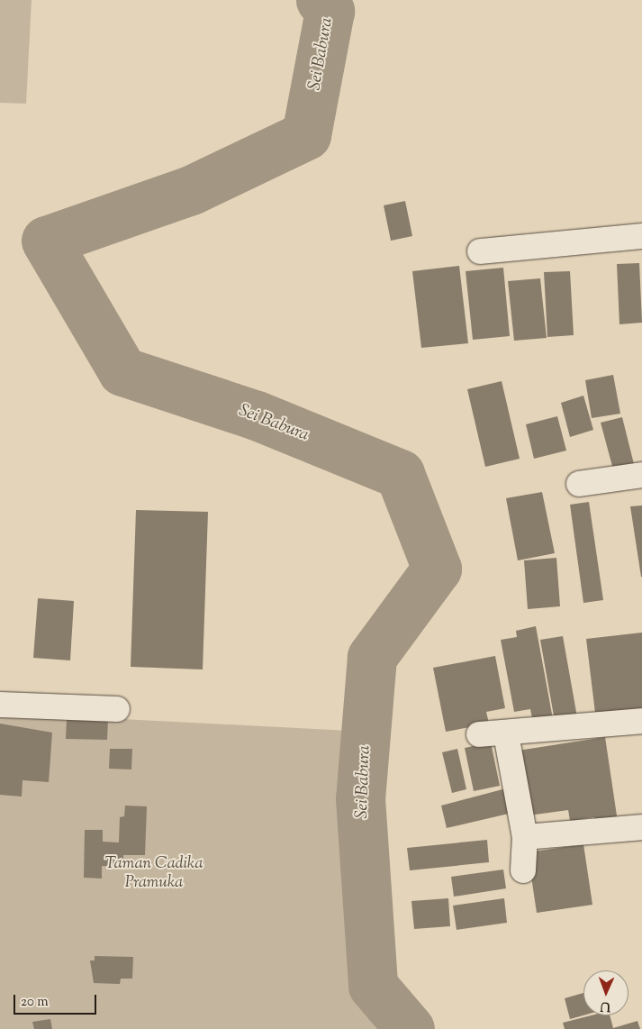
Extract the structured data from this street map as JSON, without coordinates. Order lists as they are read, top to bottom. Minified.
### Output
{"water":["Sei Babura"],"parks":["Taman Cadika Pramuka"],"scale_bar":"20 m","north":"bottom"}
